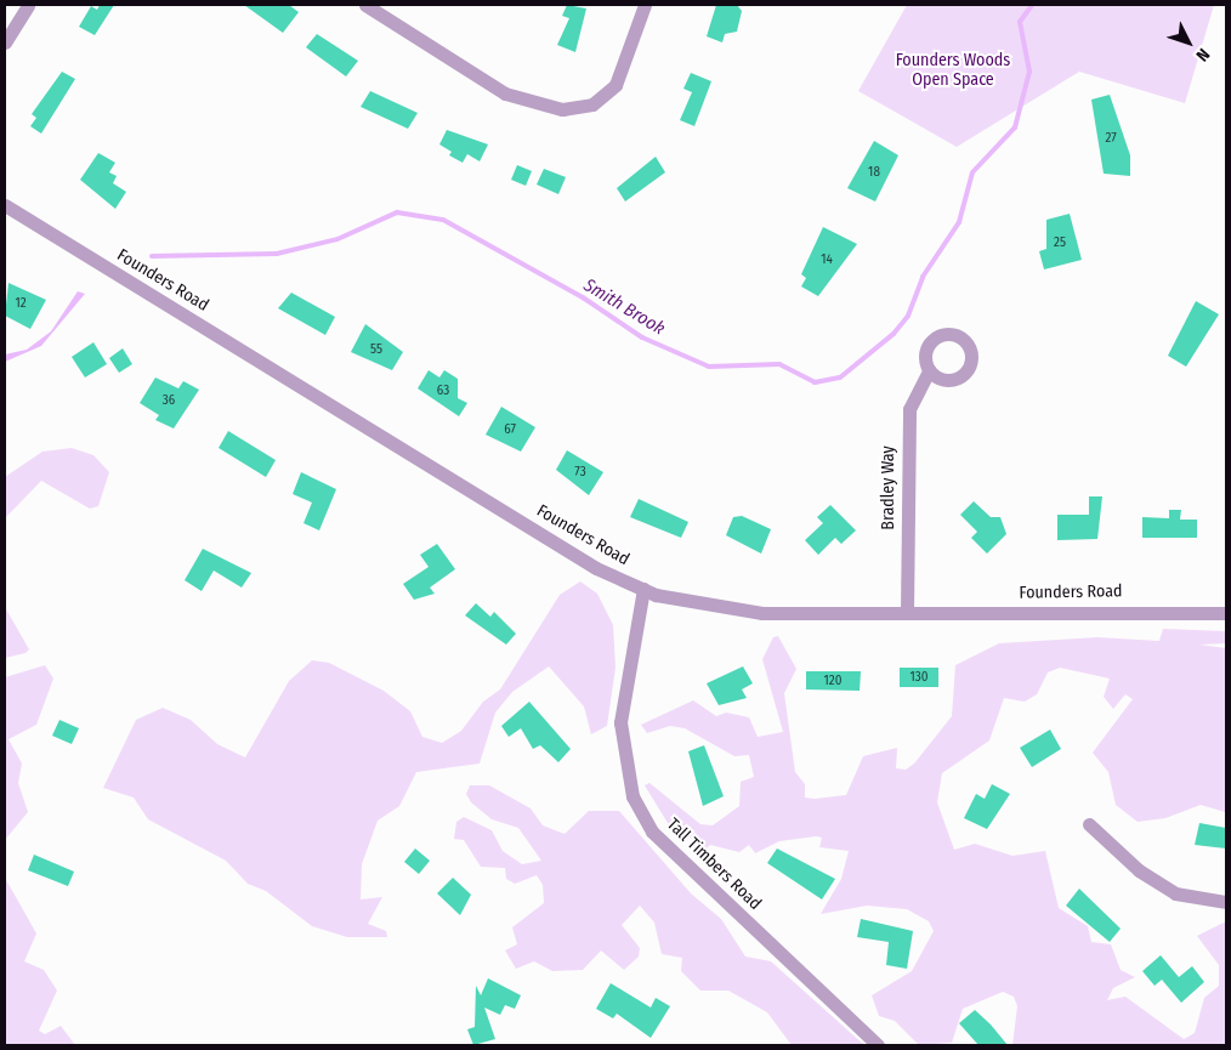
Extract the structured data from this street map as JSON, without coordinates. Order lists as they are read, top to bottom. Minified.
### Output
{"streets":{"street":["Founders Road","Bradley Way","Tall Timbers Road"]},"crossings":[["Founders Road","Bradley Way"],["Founders Road","Tall Timbers Road"]],"water":["Smith Brook"],"parks":["Founders Woods Open Space"],"house_numbers":["27","18","25","14","12","55","63","36","67","73","130","120"],"north":"bottom right"}
